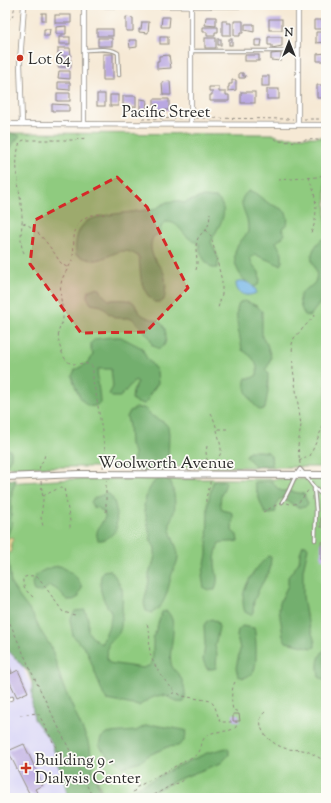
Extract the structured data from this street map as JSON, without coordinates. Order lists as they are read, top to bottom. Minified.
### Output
{"streets":{"street":["Pacific Street","Woolworth Avenue"]},"places":{"other":["Lot 64"],"health":["Building 9 - Dialysis Center"]},"north":"top"}
